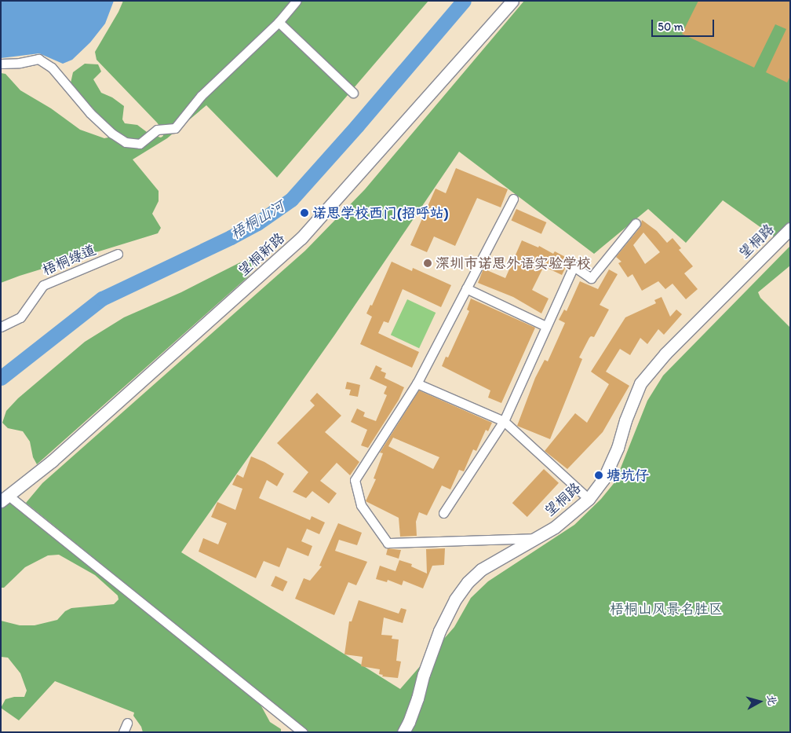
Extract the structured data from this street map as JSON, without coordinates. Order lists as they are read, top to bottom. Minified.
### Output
{"streets":{"street":["望桐路","望桐新路","梧桐绿道"]},"water":["梧桐山河"],"parks":["梧桐山风景名胜区"],"places":["诺思学校西门(招呼站)","深圳市诺思外语实验学校","塘坑仔"],"scale_bar":"50 m","north":"right"}
